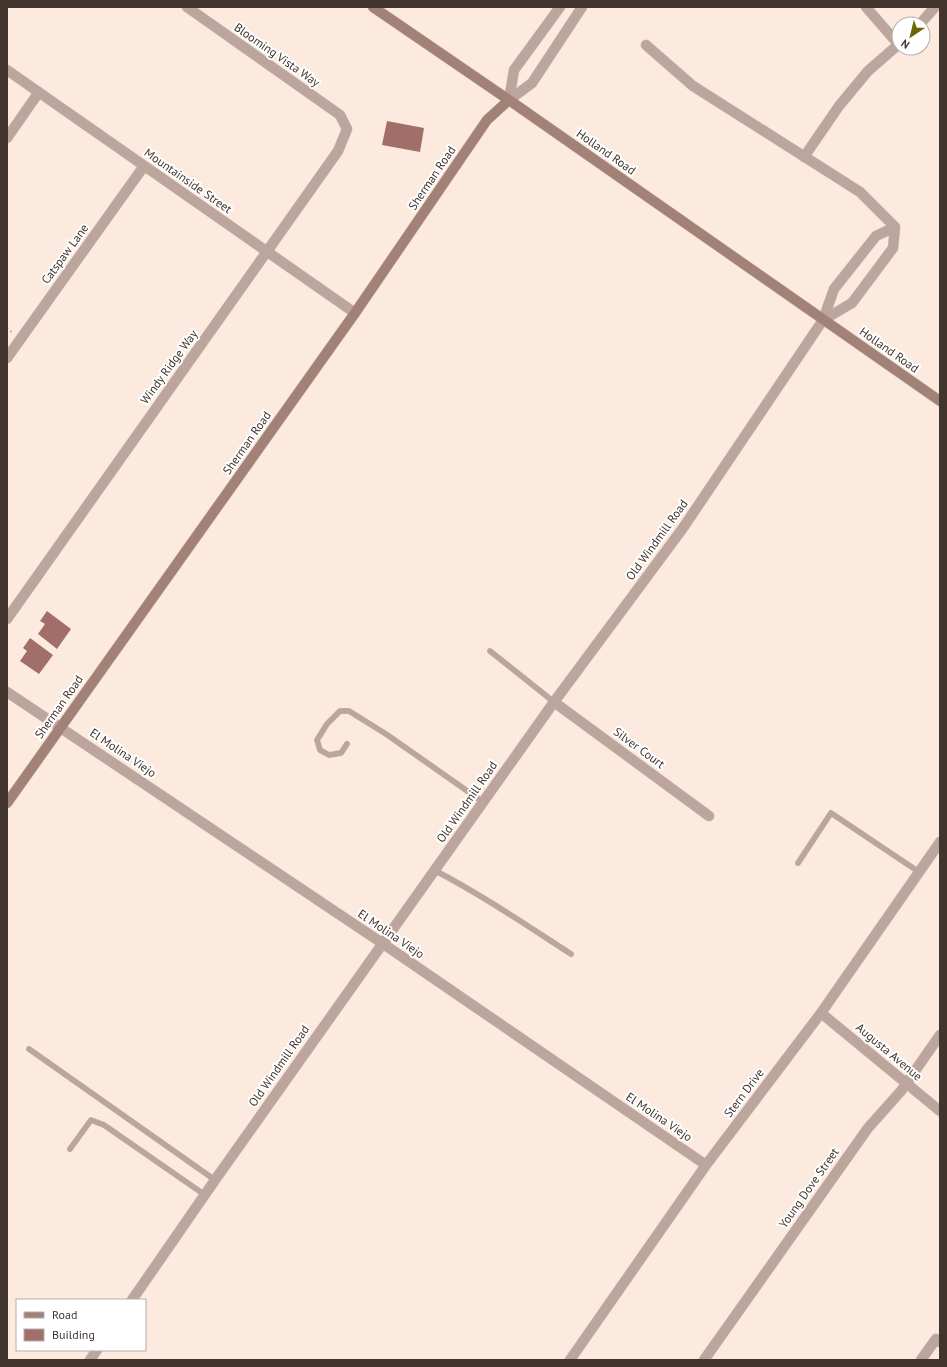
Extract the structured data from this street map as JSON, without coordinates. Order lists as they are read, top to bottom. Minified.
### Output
{"streets":{"street":["Blooming Vista Way","Holland Road","Sherman Road","Mountainside Street","Catspaw Lane","Windy Ridge Way","Old Windmill Road","Silver Court","El Molina Viejo","Augusta Avenue","Stern Drive","Young Dove Street"]},"crossings":[["Blooming Vista Way","Windy Ridge Way"],["Holland Road","Sherman Road"],["Holland Road","Old Windmill Road"],["Sherman Road","Mountainside Street"],["Sherman Road","El Molina Viejo"],["Mountainside Street","Catspaw Lane"],["Mountainside Street","Windy Ridge Way"],["Old Windmill Road","Silver Court"],["Old Windmill Road","El Molina Viejo"],["El Molina Viejo","Stern Drive"],["Augusta Avenue","Stern Drive"],["Augusta Avenue","Young Dove Street"]],"legend":["Road","Building"],"north":"bottom left"}
